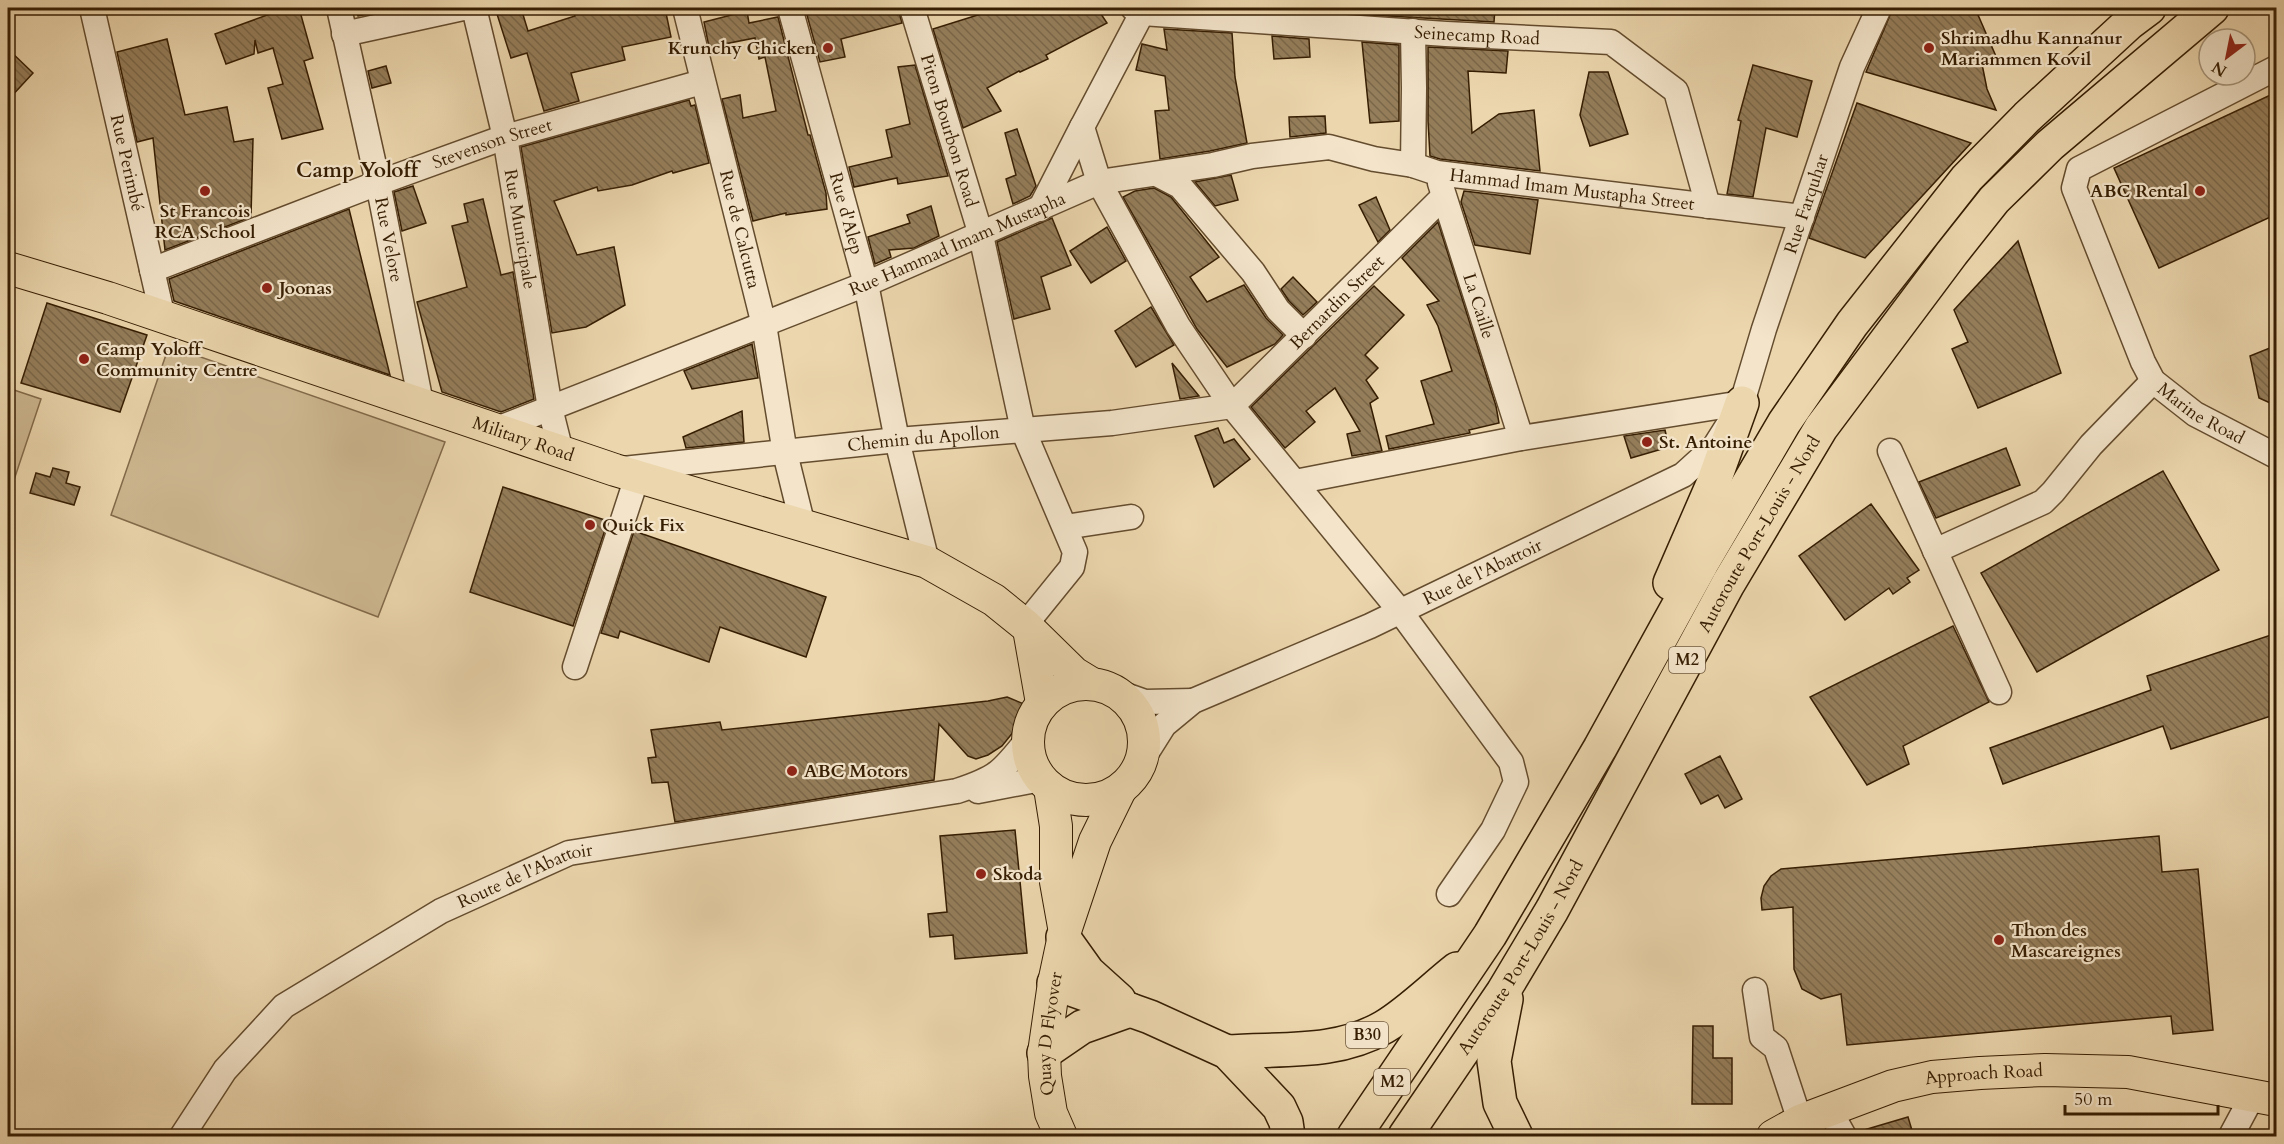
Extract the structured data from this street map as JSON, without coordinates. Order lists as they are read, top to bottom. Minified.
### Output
{"streets":{"highway":["Autoroute Port-Louis - Nord","M2","B30"],"main road":["Military Road","Quay D Flyover","Approach Road"],"street":["Seinecamp Road","Piton Bourbon Road","Stevenson Street","Rue Perimbé","Hammad Imam Mustapha Street","Rue Farquhar","Rue d'Alep","Rue Municipale","Rue de Calcutta","Rue Velore","Rue Hammad Imam Mustapha","Bernardin Street","La Caille","Marine Road","Chemin du Apollon","Rue de l'Abattoir","Route de l'Abattoir"]},"crossings":[["Seinecamp Road","Hammad Imam Mustapha Street"],["Piton Bourbon Road","Rue Hammad Imam Mustapha"],["Piton Bourbon Road","Military Road"],["Piton Bourbon Road","Chemin du Apollon"],["Stevenson Street","Rue Perimbé"],["Stevenson Street","Rue Municipale"],["Stevenson Street","Rue de Calcutta"],["Stevenson Street","Rue Velore"],["Rue Perimbé","Military Road"],["Hammad Imam Mustapha Street","Rue Hammad Imam Mustapha"],["Hammad Imam Mustapha Street","La Caille"],["Rue Farquhar","Rue de l'Abattoir"],["Rue d'Alep","Rue Hammad Imam Mustapha"],["Rue d'Alep","Military Road"],["Rue d'Alep","Chemin du Apollon"],["Rue Municipale","Rue Hammad Imam Mustapha"],["Rue Municipale","Military Road"],["Rue de Calcutta","Rue Hammad Imam Mustapha"],["Rue de Calcutta","Military Road"],["Rue de Calcutta","Chemin du Apollon"],["Rue Velore","Military Road"],["Rue Hammad Imam Mustapha","La Caille"],["Rue Hammad Imam Mustapha","Military Road"],["Bernardin Street","La Caille"],["Bernardin Street","Chemin du Apollon"],["Military Road","Chemin du Apollon"],["Military Road","Rue de l'Abattoir"],["Military Road","Route de l'Abattoir"],["Military Road","Quay D Flyover"],["Autoroute Port-Louis - Nord","B30"],["Rue de l'Abattoir","Route de l'Abattoir"],["Rue de l'Abattoir","Quay D Flyover"],["Route de l'Abattoir","Quay D Flyover"]],"districts":["Camp Yoloff"],"places":["Krunchy Chicken","Shrimadhu Kannanur Mariammen Kovil","St Francois RCA School","ABC Rental","Joonas","Camp Yoloff Community Centre","St. Antoine","Quick Fix","ABC Motors","Skoda","Thon des Mascareignes"],"scale_bar":"50 m","north":"bottom left"}
